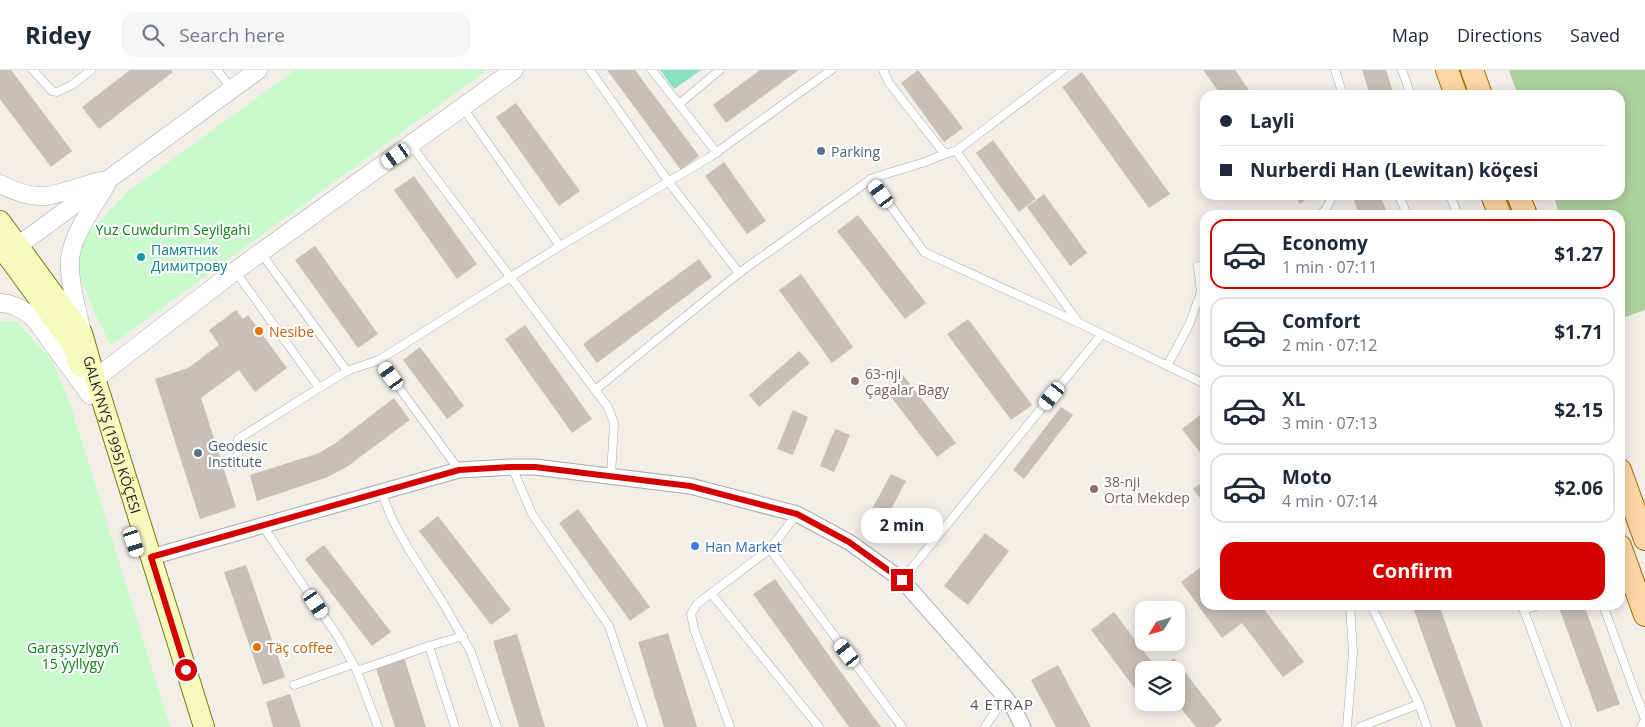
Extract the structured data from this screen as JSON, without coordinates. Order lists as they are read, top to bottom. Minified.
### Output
{"streets":{"main road":["GALKYNYŞ (1995) KÖÇESI"]},"districts":["4 ETRAP"],"parks":["Yuz Cuwdurim Seyilgahi","Garaşsyzlygyň 15 ýyllygy"],"places":["Parking","Памятник Димитрову","Nesibe","63-nji Çagalar Bagy","Geodesic Institute","38-nji Orta Mekdep","Han Market","Täç coffee"],"north":"bottom left","page":{"header":"Ridey","search":"Search here","nav":["Map","Directions","Saved"],"banner":["Layli","Nurberdi Han (Lewitan) köçesi"],"list":[{"name":"Economy","note":"1 min · 07:11","value":"$1.27"},{"name":"Comfort","note":"2 min · 07:12","value":"$1.71"},{"name":"XL","note":"3 min · 07:13","value":"$2.15"},{"name":"Moto","note":"4 min · 07:14","value":"$2.06"}],"bubble":"2 min","buttons":"Confirm"}}
